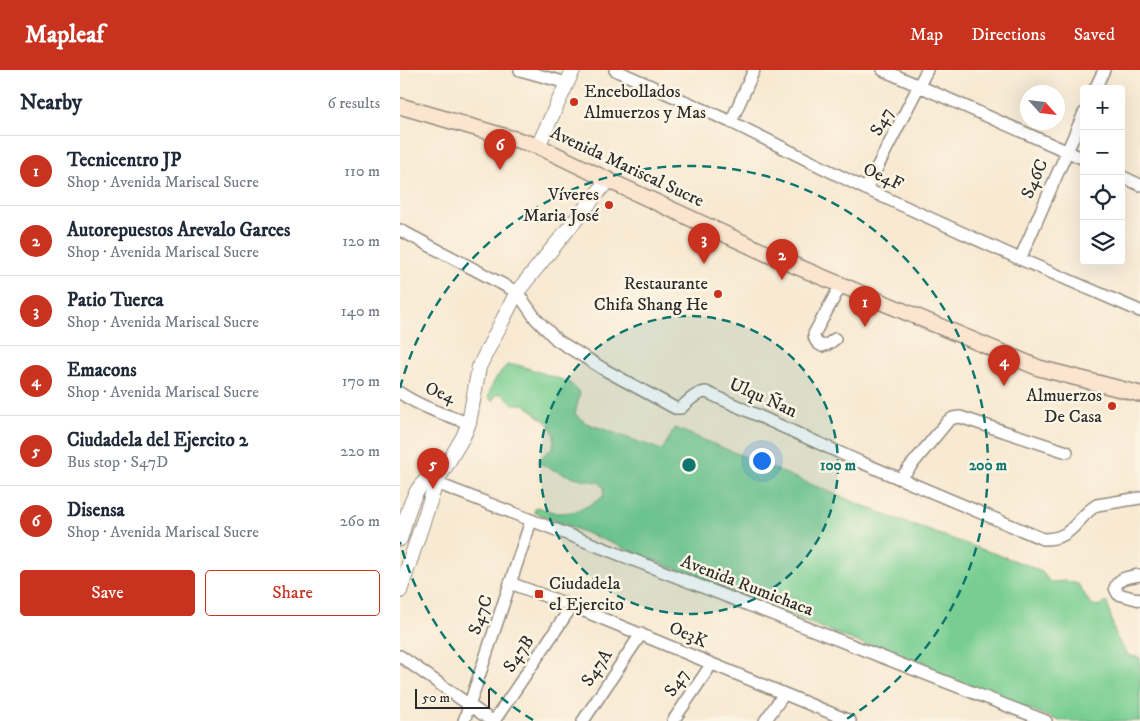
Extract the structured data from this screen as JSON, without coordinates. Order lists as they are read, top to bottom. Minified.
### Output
{"streets":{"main road":["Avenida Mariscal Sucre"],"street":["S47","Oe4F","S46C","Oe4","Ulqu Ñan","Avenida Rumichaca","S47C","Oe3K","S47B","S47A"]},"crossings":[["S47","Oe4F"],["S47","Oe3K"],["Oe4F","S46C"],["Avenida Rumichaca","S47C"],["S47C","Oe3K"],["Oe3K","S47B"],["Oe3K","S47A"]],"places":{"other":["Encebollados Almuerzos y Mas","Víveres Maria José","Restaurante Chifa Shang He","Almuerzos De Casa"],"transit":["Ciudadela el Ejercito"]},"scale_bar":"50 m","north":"bottom right","page":{"header":"Mapleaf","nav":["Map","Directions","Saved"],"heading":["Nearby","6 results"],"map_buttons":["+","−"],"pins":["6","3","2","1","4","5"],"list":[{"mark":"1","name":"Tecnicentro JP","note":"Shop · Avenida Mariscal Sucre","value":"110 m"},{"mark":"2","name":"Autorepuestos Arevalo Garces","note":"Shop · Avenida Mariscal Sucre","value":"120 m"},{"mark":"3","name":"Patio Tuerca","note":"Shop · Avenida Mariscal Sucre","value":"140 m"},{"mark":"4","name":"Emacons","note":"Shop · Avenida Mariscal Sucre","value":"170 m"},{"mark":"5","name":"Ciudadela del Ejercito 2","note":"Bus stop · S47D","value":"220 m"},{"mark":"6","name":"Disensa","note":"Shop · Avenida Mariscal Sucre","value":"260 m"}],"buttons":["Save","Share"],"scale":"50 m"},"rings":["100 m","200 m"]}
